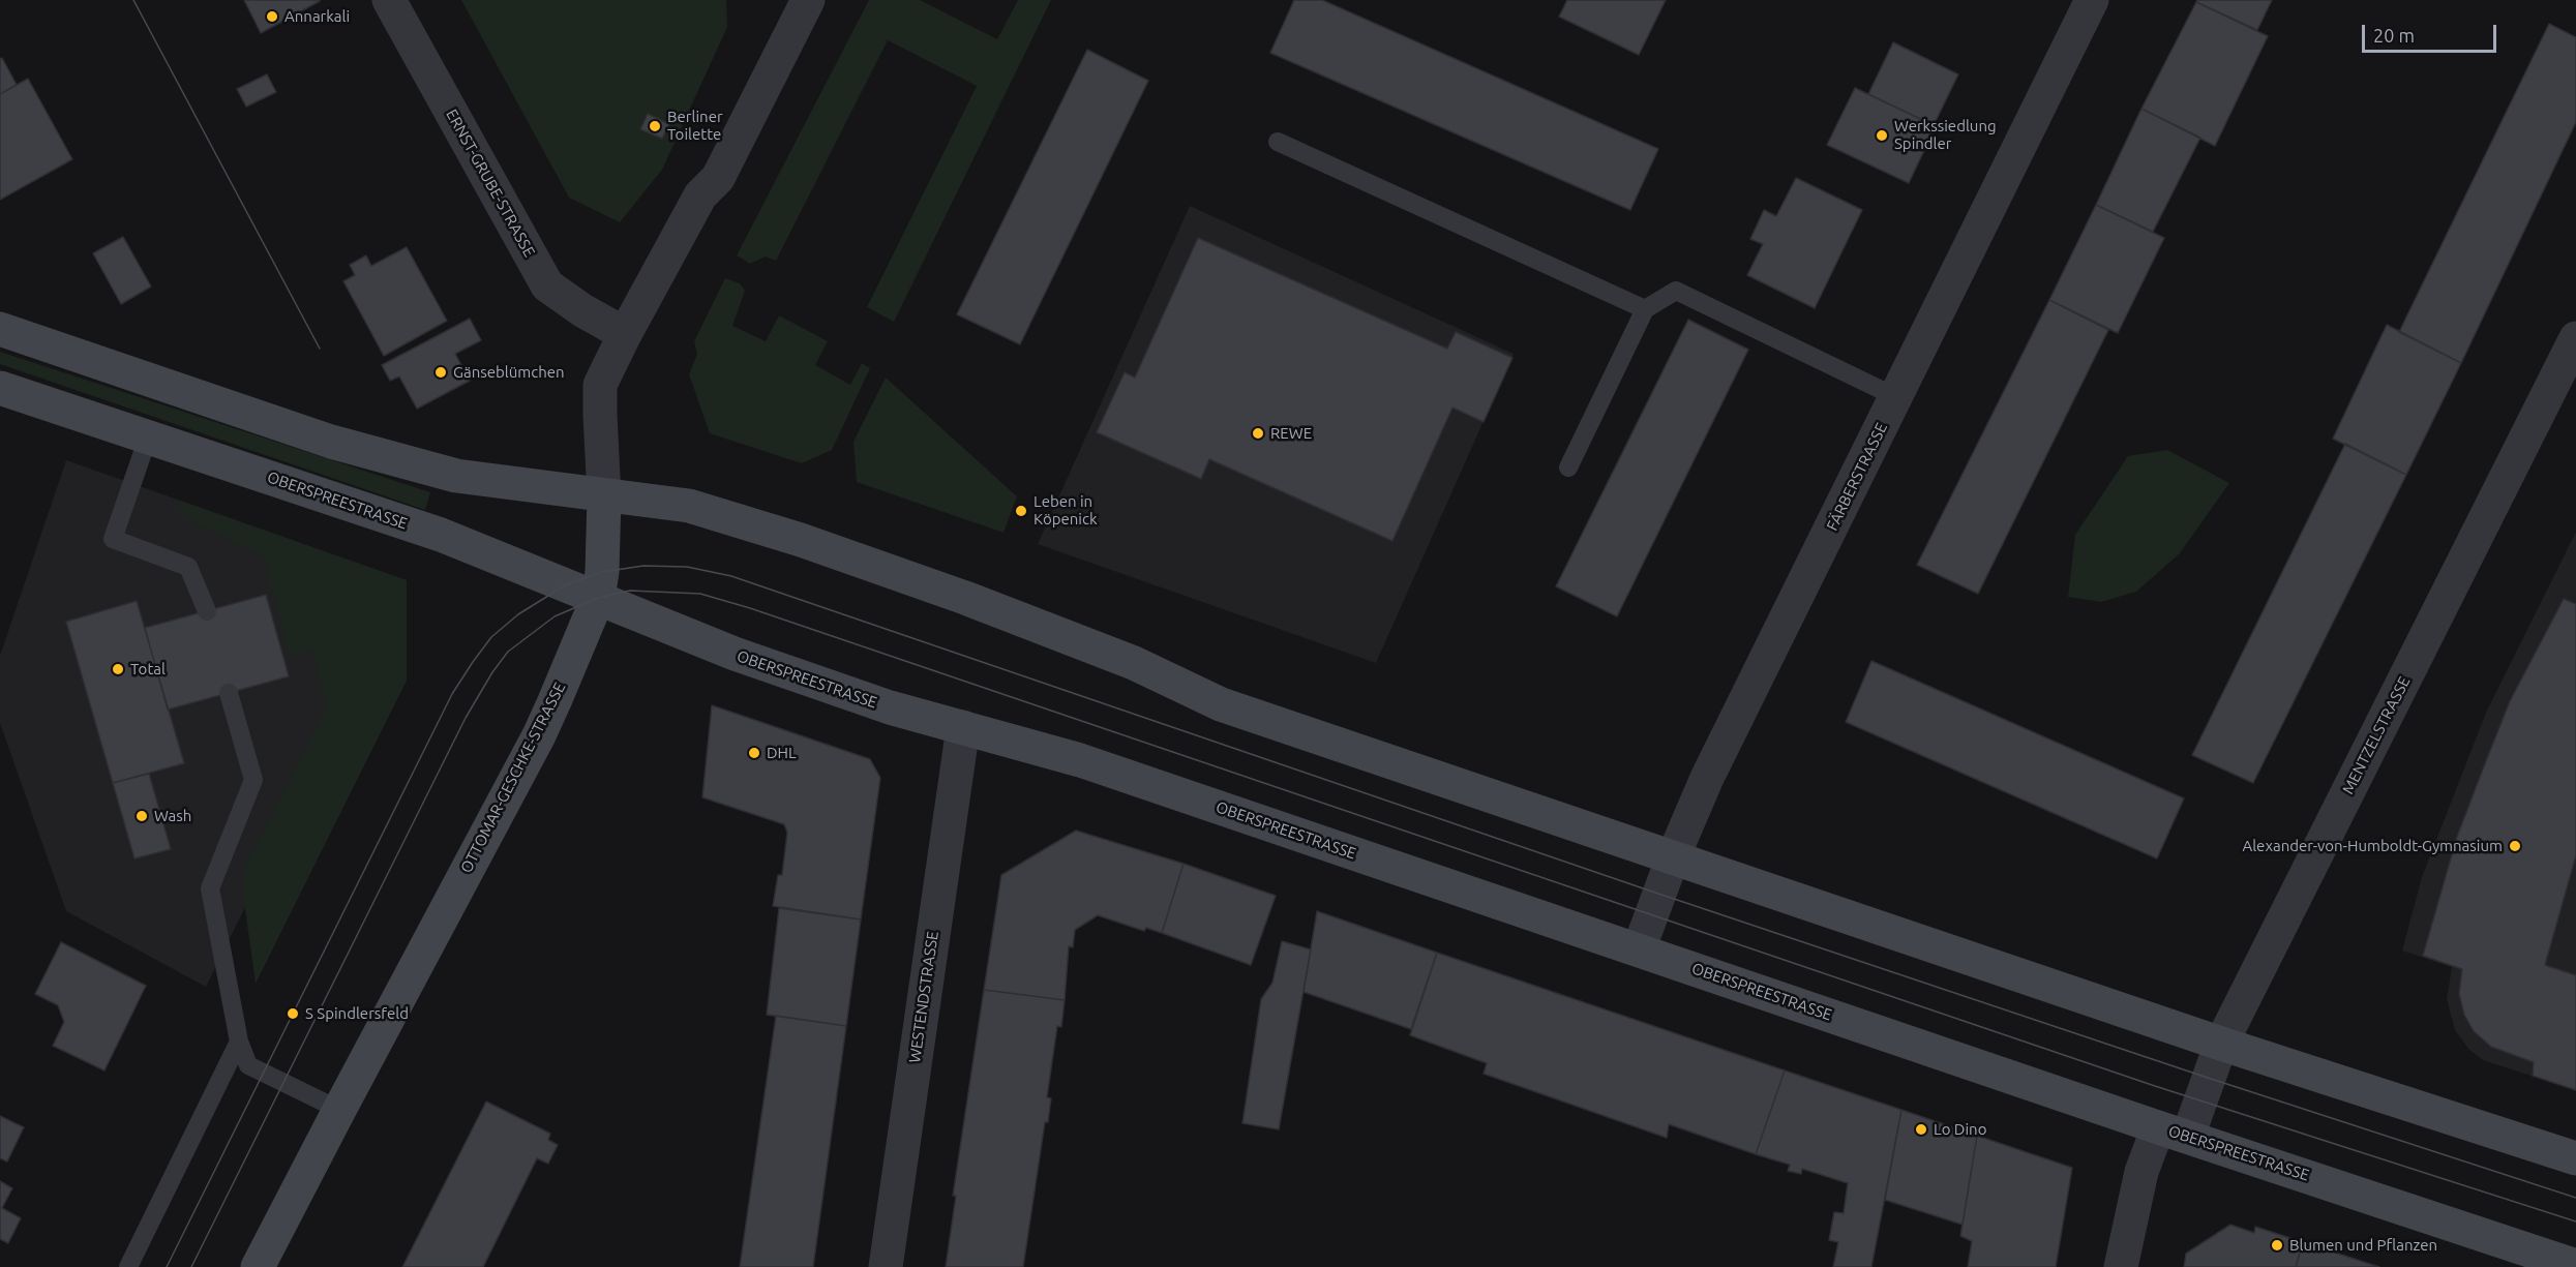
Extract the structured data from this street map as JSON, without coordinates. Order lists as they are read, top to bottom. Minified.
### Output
{"streets":{"main road":["OBERSPREESTRASSE","OTTOMAR-GESCHKE-STRASSE"],"street":["ERNST-GRUBE-STRASSE","FÄRBERSTRASSE","MENTZELSTRASSE","WESTENDSTRASSE"]},"crossings":[["ERNST-GRUBE-STRASSE","OTTOMAR-GESCHKE-STRASSE"],["FÄRBERSTRASSE","OBERSPREESTRASSE"],["OBERSPREESTRASSE","MENTZELSTRASSE"],["OBERSPREESTRASSE","OTTOMAR-GESCHKE-STRASSE"],["OBERSPREESTRASSE","WESTENDSTRASSE"]],"places":["Annarkali","Berliner Toilette","Werkssiedlung Spindler","Gänseblümchen","REWE","Leben in Köpenick","Total","DHL","Wash","Alexander-von-Humboldt-Gymnasium","S Spindlersfeld","Lo Dino","Blumen und Pflanzen"],"scale_bar":"20 m"}
